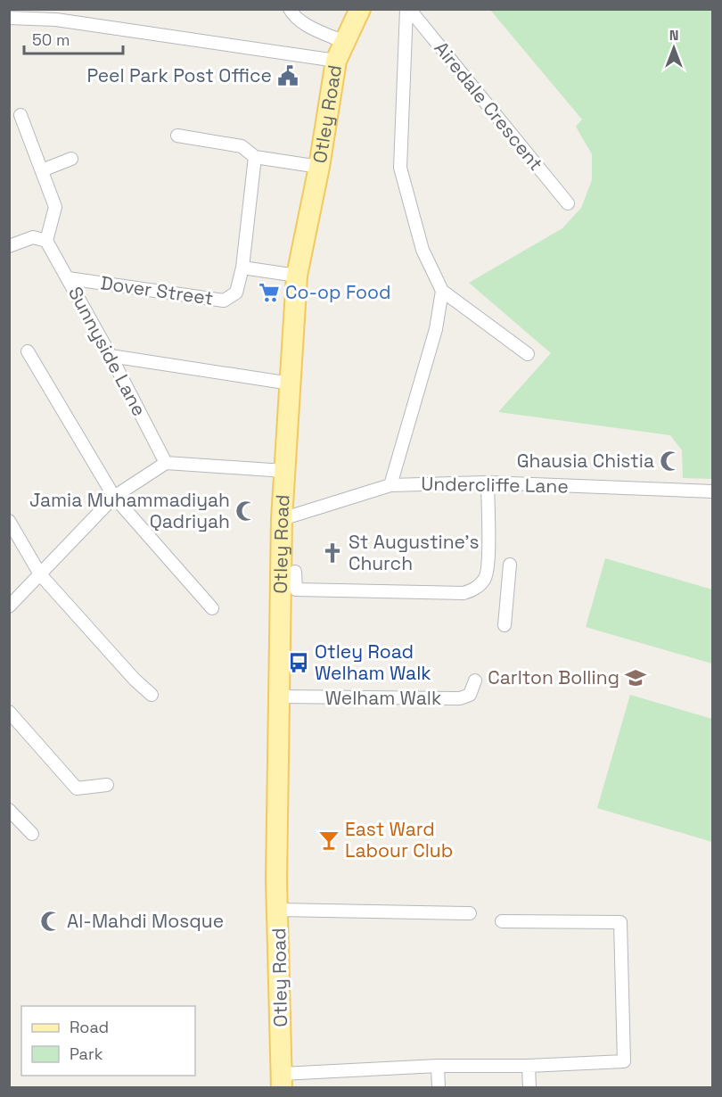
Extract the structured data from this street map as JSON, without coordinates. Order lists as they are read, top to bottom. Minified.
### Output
{"streets":{"main road":["Otley Road"],"street":["Airedale Crescent","Dover Street","Sunnyside Lane","Undercliffe Lane","Welham Walk"]},"crossings":[["Otley Road","Undercliffe Lane"],["Otley Road","Welham Walk"],["Dover Street","Sunnyside Lane"]],"places":{"public building":["Peel Park Post Office"],"supermarket":["Co-op Food"],"mosque":["Ghausia Chistia","Jamia Muhammadiyah Qadriyah","Al‐Mahdi Mosque"],"church":["St Augustine's Church"],"bus stop":["Otley Road Welham Walk"],"school or university":["Carlton Bolling"],"bar":["East Ward Labour Club"]},"legend":["Road","Park"],"scale_bar":"50 m","north":"top"}
